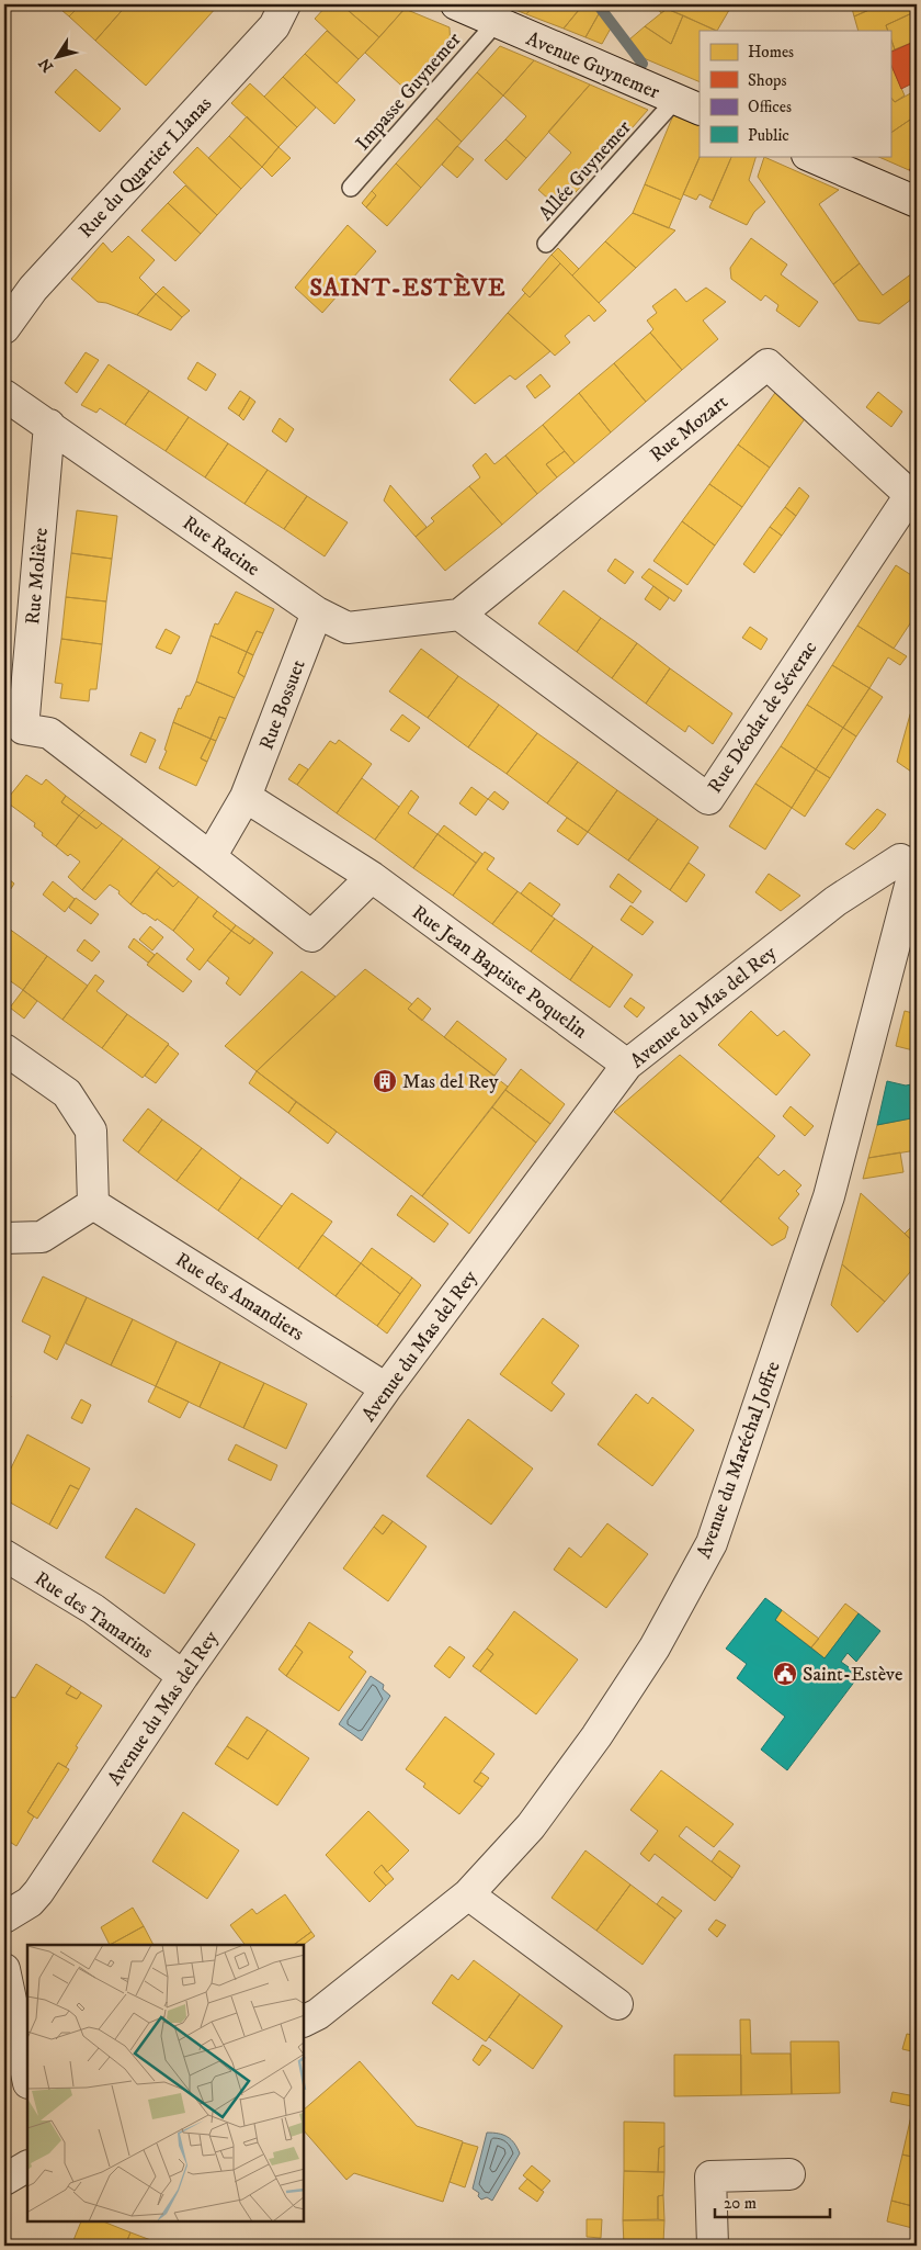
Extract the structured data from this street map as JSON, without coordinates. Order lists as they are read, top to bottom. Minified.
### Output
{"streets":{"street":["Avenue Guynemer","Rue du Quartier Llanas","Rue Mozart","Rue Racine","Rue Molière","Rue Bossuet","Rue Déodat de Séverac","Rue Jean Baptiste Poquelin","Avenue du Mas del Rey","Rue des Amandiers","Avenue du Maréchal Joffre","Rue des Tamarins"],"lane":["Impasse Guynemer","Allée Guynemer"]},"crossings":[["Avenue Guynemer","Impasse Guynemer"],["Avenue Guynemer","Allée Guynemer"],["Rue Mozart","Rue Racine"],["Rue Mozart","Rue Déodat de Séverac"],["Rue Racine","Rue Molière"],["Rue Racine","Rue Bossuet"],["Rue Racine","Rue Déodat de Séverac"],["Rue Bossuet","Rue Jean Baptiste Poquelin"],["Rue Jean Baptiste Poquelin","Avenue du Mas del Rey"],["Avenue du Mas del Rey","Rue des Amandiers"],["Avenue du Mas del Rey","Avenue du Maréchal Joffre"],["Avenue du Mas del Rey","Rue des Tamarins"]],"districts":["SAINT-ESTÈVE"],"places":{"building":["Mas del Rey"],"public building":["Saint-Estève"]},"legend":["Homes","Shops","Offices","Public"],"scale_bar":"20 m","north":"bottom left"}
